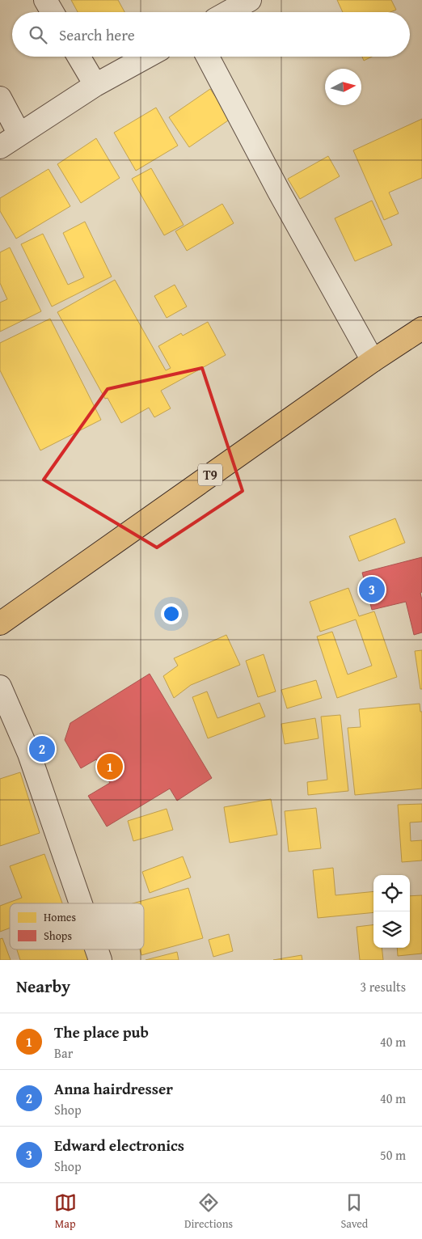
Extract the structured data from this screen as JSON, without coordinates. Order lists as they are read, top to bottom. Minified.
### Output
{"streets":{"highway":["T9"]},"legend":["Homes","Shops"],"north":"right","page":{"search":"Search here","pins":["3","2","1"],"heading":["Nearby","3 results"],"list":[{"mark":"1","name":"The place pub","note":"Bar","value":"40 m"},{"mark":"2","name":"Anna hairdresser","note":"Shop","value":"40 m"},{"mark":"3","name":"Edward electronics","note":"Shop","value":"50 m"}],"nav":["Map","Directions","Saved"]}}
